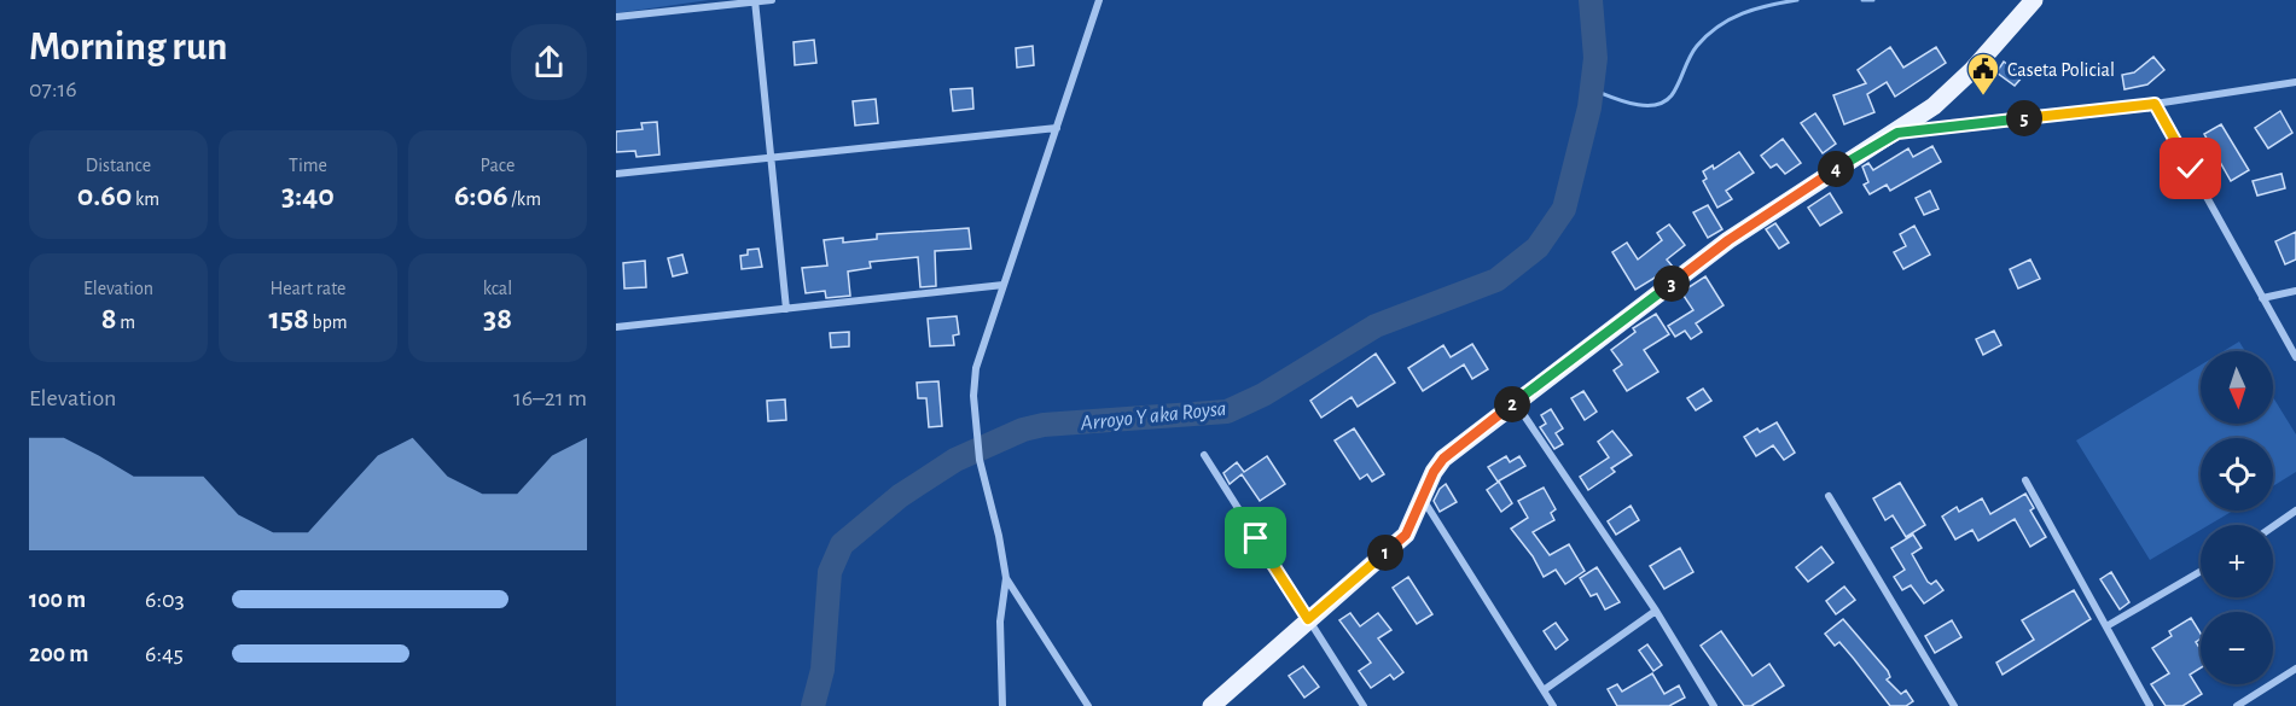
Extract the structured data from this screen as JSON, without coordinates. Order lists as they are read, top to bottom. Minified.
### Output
{"water":["Arroyo Y aka Roysa"],"places":{"public building":["Caseta Policial"]},"north":"bottom","page":{"heading":["Morning run","07:16"],"pins":["5","4","3","2","1"],"stats":[["Distance","0.60 km"],["Time","3:40"],["Pace","6:06 /km"],["Elevation","8 m"],["Heart rate","158 bpm"],["kcal","38"]],"map_buttons":["+","−"],"chart":["Elevation","16–21 m"],"list":[{"name":"100 m","note":"6:03"},{"name":"200 m","note":"6:45"}]}}
